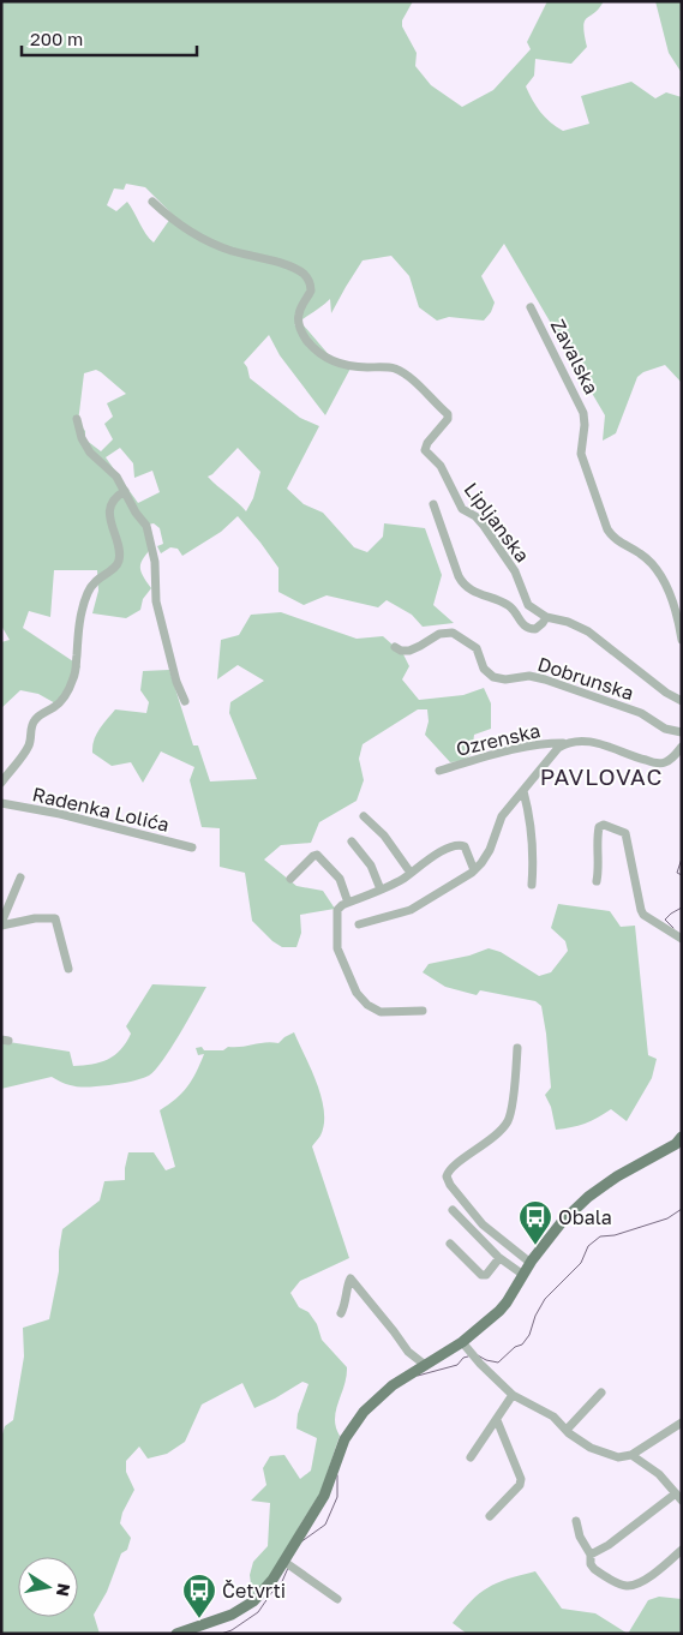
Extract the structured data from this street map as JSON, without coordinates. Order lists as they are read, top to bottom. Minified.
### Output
{"streets":{"street":["Zavalska","Lipljanska","Dobrunska","Ozrenska","Radenka Lolića"]},"districts":["PAVLOVAC"],"places":{"bus stop":["Obala","Četvrti"]},"scale_bar":"200 m","north":"right"}
